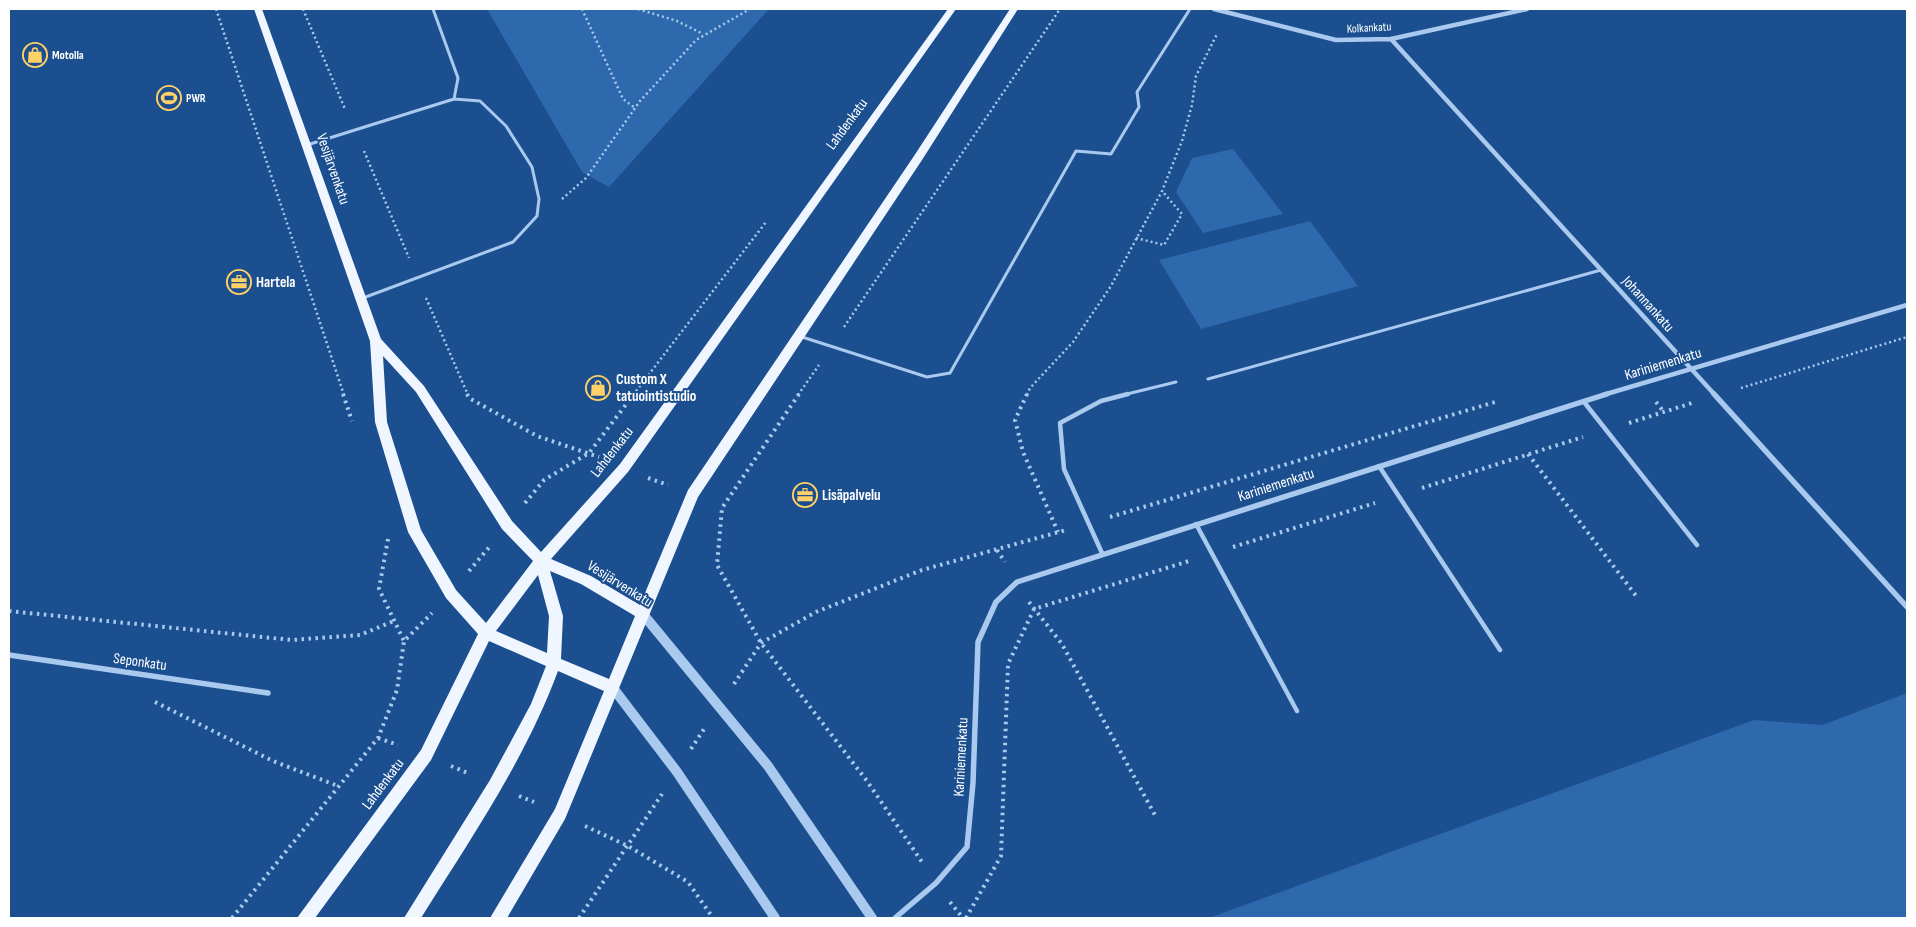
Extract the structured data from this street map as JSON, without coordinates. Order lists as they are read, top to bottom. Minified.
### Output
{"streets":{"main road":["Lahdenkatu","Vesijärvenkatu"],"street":["Kolkankatu","Johannankatu","Kariniemenkatu","Seponkatu"]},"crossings":[["Kolkankatu","Johannankatu"],["Lahdenkatu","Vesijärvenkatu"],["Johannankatu","Kariniemenkatu"]],"places":{"shop":["Motolla","Custom X tatuointistudio"],"sports":["PWR"],"office":["Hartela","Lisäpalvelu"]}}
